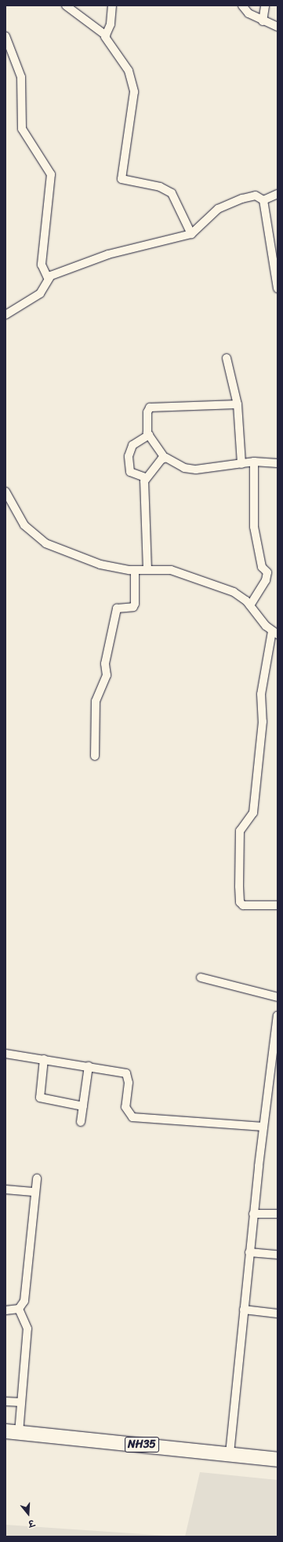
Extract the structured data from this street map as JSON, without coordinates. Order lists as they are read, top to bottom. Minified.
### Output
{"streets":{"highway":["NH35"]},"north":"bottom"}
